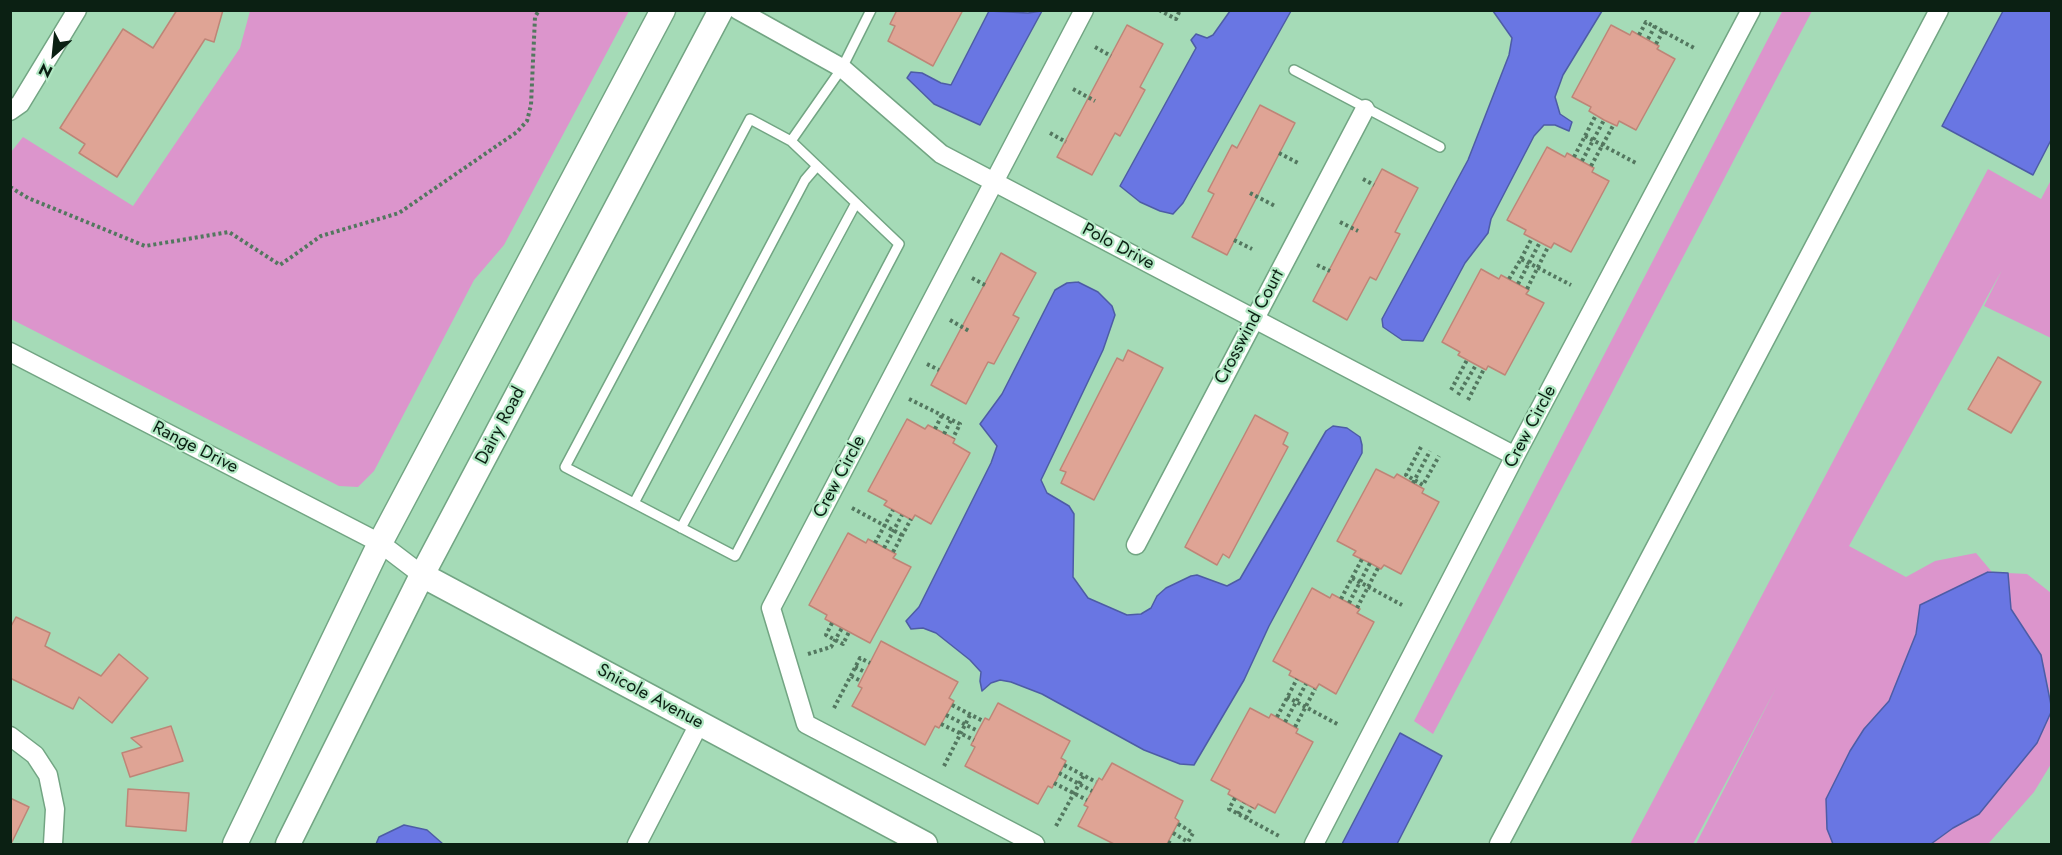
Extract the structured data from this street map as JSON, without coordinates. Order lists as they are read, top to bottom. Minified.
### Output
{"streets":{"street":["Polo Drive","Crosswind Court","Dairy Road","Crew Circle","Range Drive","Snicole Avenue"]},"crossings":[["Polo Drive","Crosswind Court"],["Polo Drive","Crew Circle"],["Dairy Road","Snicole Avenue"],["Range Drive","Snicole Avenue"]],"north":"bottom left"}
